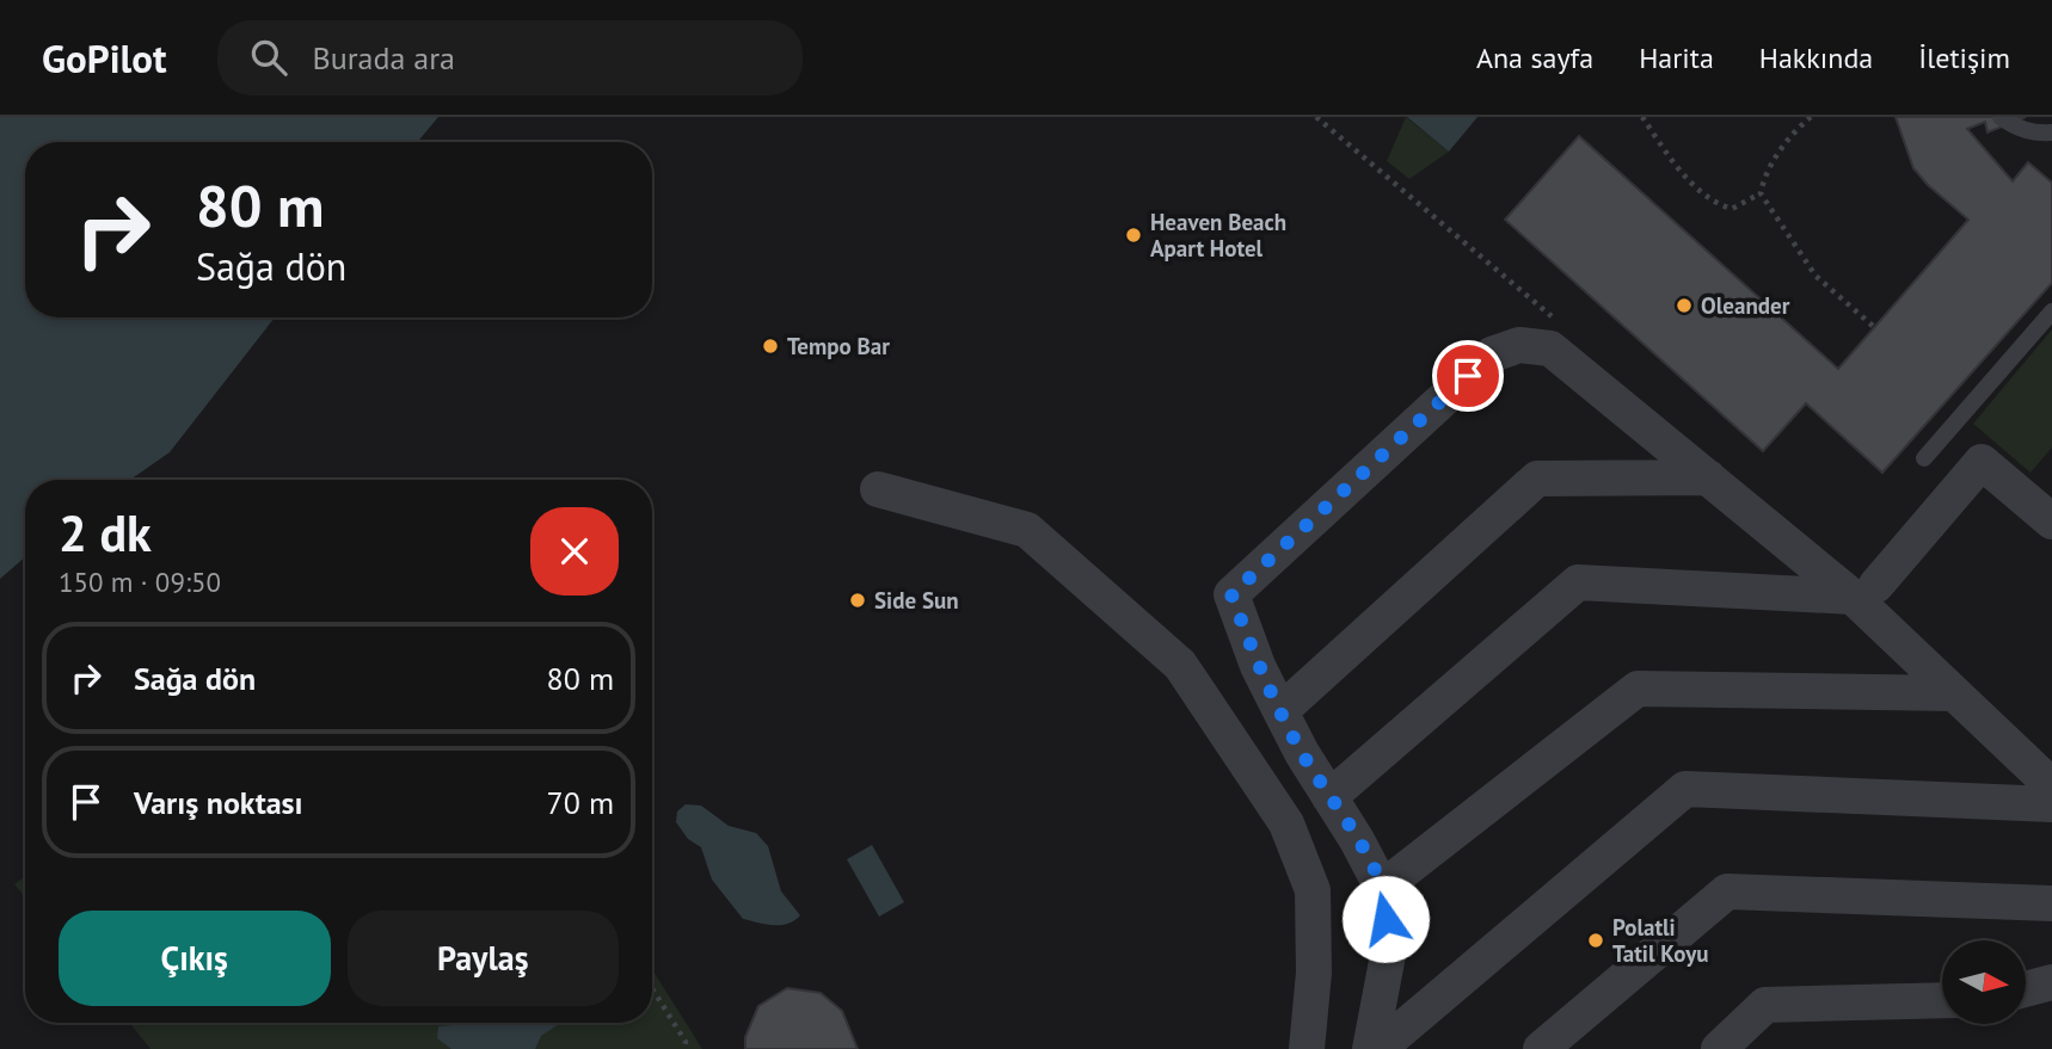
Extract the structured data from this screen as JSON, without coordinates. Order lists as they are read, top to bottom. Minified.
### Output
{"places":["Heaven Beach Apart Hotel","Oleander","Tempo Bar","Side Sun","Polatli Tatil Koyu"],"north":"right","page":{"header":"GoPilot","search":"Burada ara","nav":["Ana sayfa","Harita","Hakkında","İletişim"],"turn":["80 m","Sağa dön"],"heading":["2 dk","150 m · 09:50"],"list":[{"name":"Sağa dön","value":"80 m"},{"name":"Varış noktası","value":"70 m"}],"buttons":["Çıkış","Paylaş"]}}
